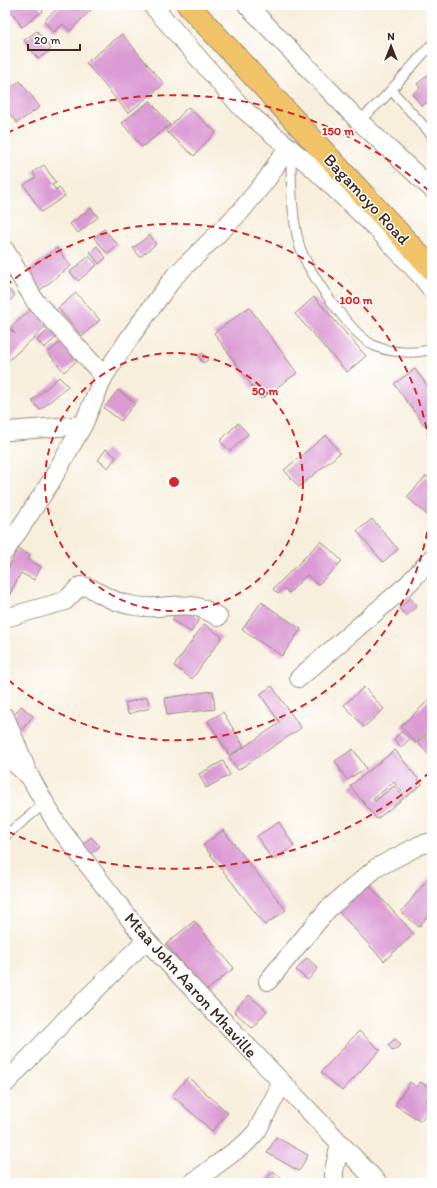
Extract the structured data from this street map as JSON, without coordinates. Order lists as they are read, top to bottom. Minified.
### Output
{"streets":{"highway":["Bagamoyo Road"],"street":["Mtaa John Aaron Mhaville"]},"scale_bar":"20 m","north":"top","rings":["150 m","100 m","50 m"]}
